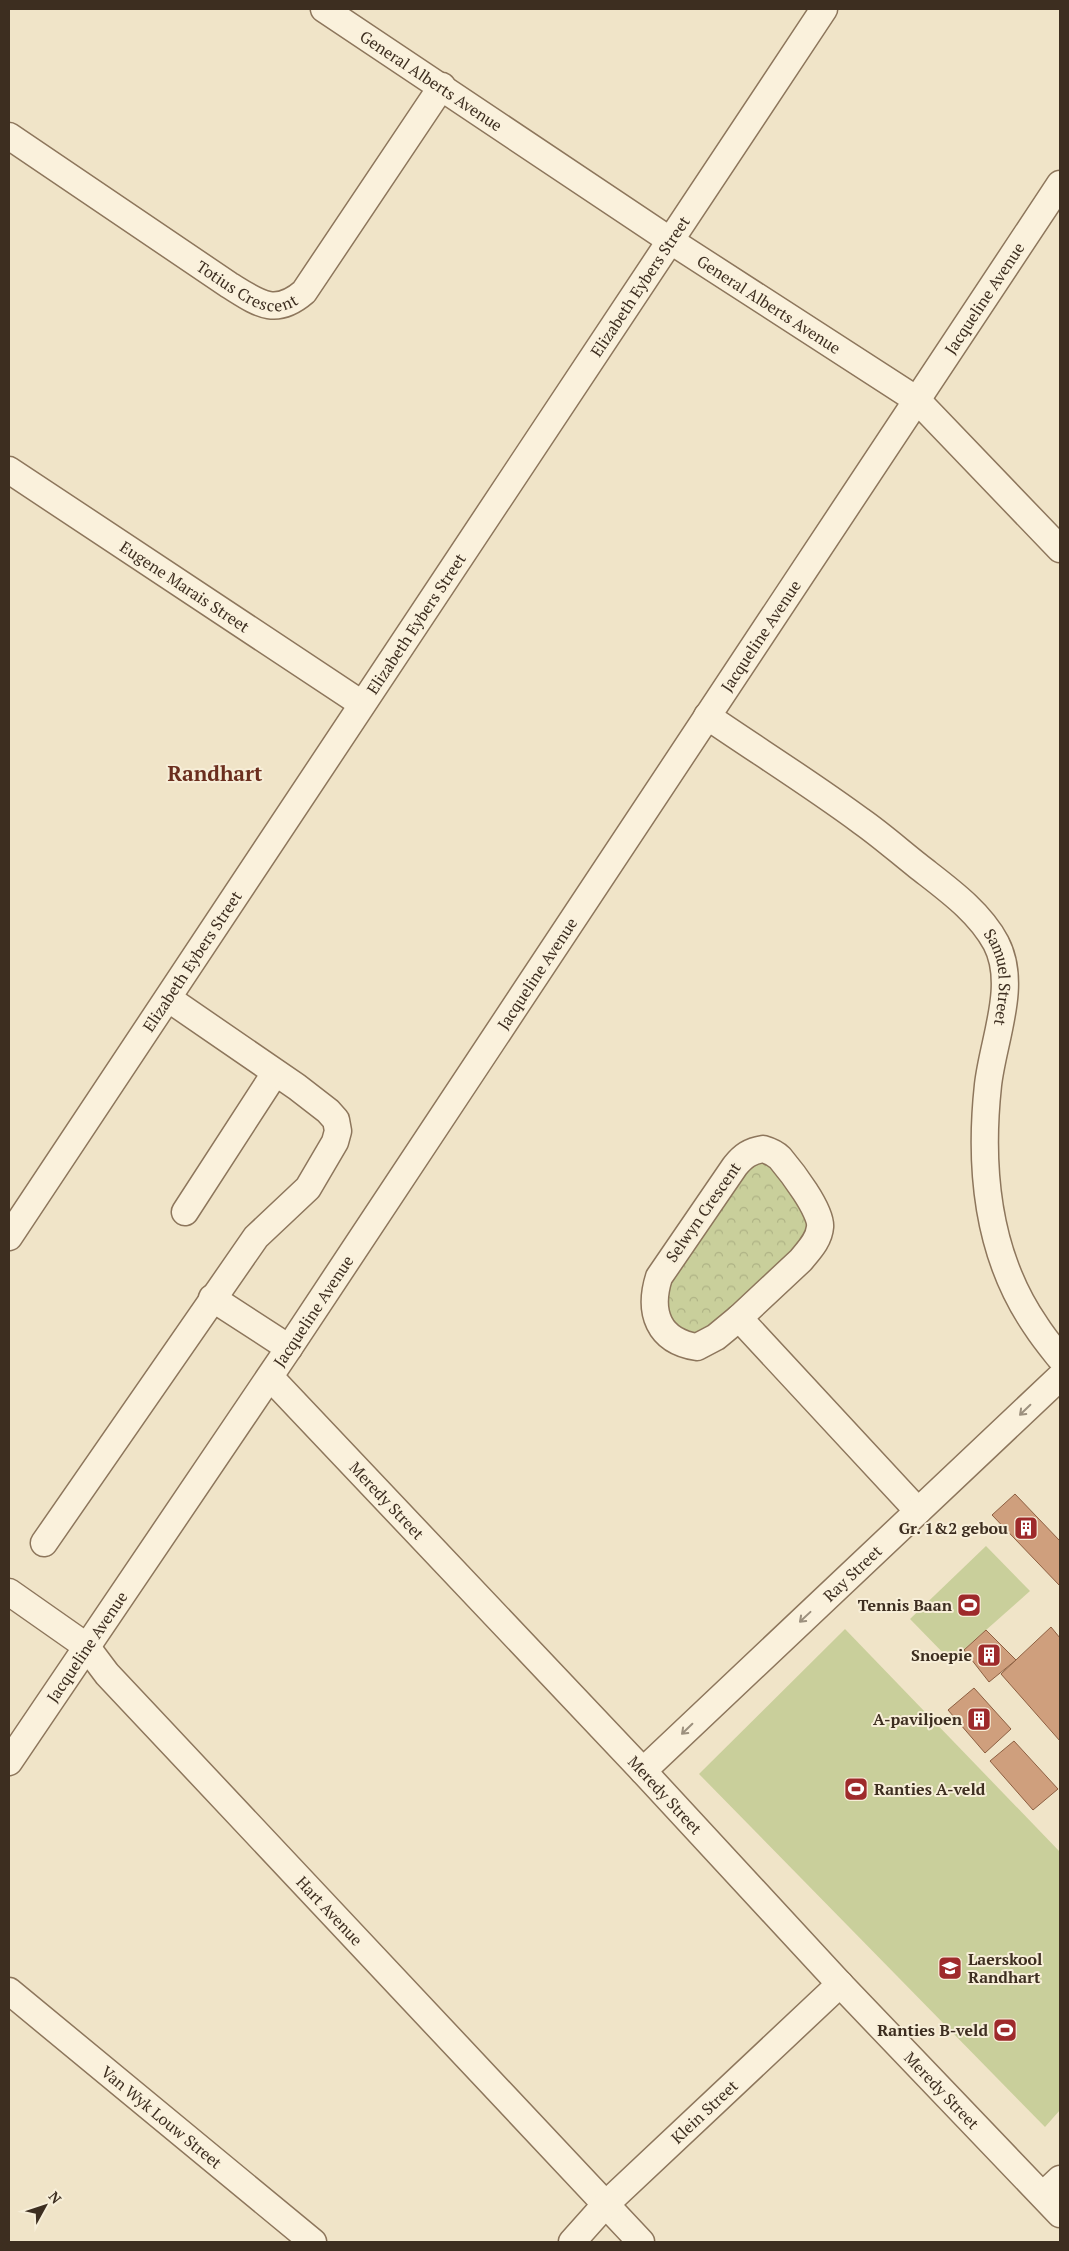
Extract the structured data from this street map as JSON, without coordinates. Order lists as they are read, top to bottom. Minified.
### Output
{"streets":{"street":["General Alberts Avenue","Totius Crescent","Elizabeth Eybers Street","Jacqueline Avenue","Eugene Marais Street","Samuel Street","Selwyn Crescent","Meredy Street","Ray Street","Hart Avenue","Klein Street","Van Wyk Louw Street"]},"crossings":[["General Alberts Avenue","Totius Crescent"],["General Alberts Avenue","Elizabeth Eybers Street"],["General Alberts Avenue","Jacqueline Avenue"],["Elizabeth Eybers Street","Eugene Marais Street"],["Jacqueline Avenue","Samuel Street"],["Jacqueline Avenue","Meredy Street"],["Jacqueline Avenue","Hart Avenue"],["Meredy Street","Ray Street"],["Meredy Street","Klein Street"],["Hart Avenue","Klein Street"]],"one_way":["Ray Street"],"districts":["Randhart"],"places":{"building":["Gr. 1&2 gebou","Snoepie","A-paviljoen"],"sports":["Tennis Baan","Ranties A-veld","Ranties B-veld"],"school or university":["Laerskool Randhart"]},"north":"top right"}
